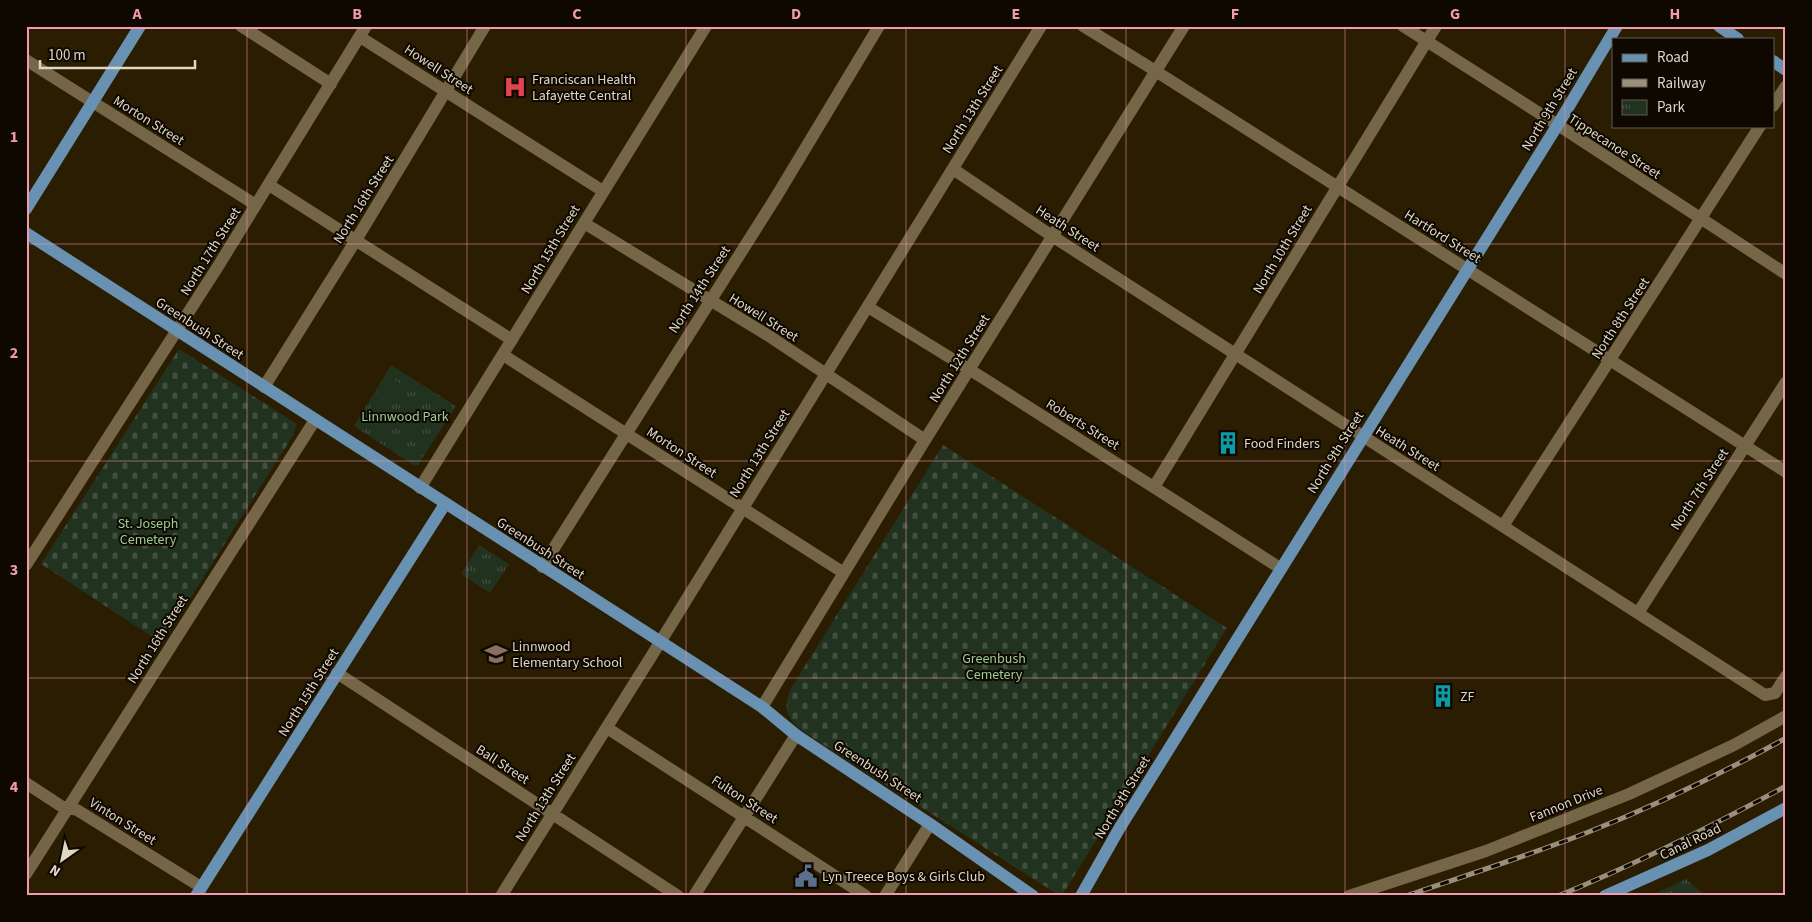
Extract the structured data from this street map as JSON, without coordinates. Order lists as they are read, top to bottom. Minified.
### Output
{"streets":{"main road":["North 9th Street","North 15th Street","Greenbush Street","Canal Road"],"street":["Howell Street","North 13th Street","Morton Street","Tippecanoe Street","North 16th Street","Heath Street","Hartford Street","North 10th Street","North 17th Street","North 14th Street","North 8th Street","North 12th Street","Roberts Street","North 7th Street","Ball Street","Fulton Street","Fannon Drive","Vinton Street"]},"crossings":[["Howell Street","North 13th Street"],["Howell Street","North 16th Street"],["Howell Street","North 15th Street"],["Howell Street","North 17th Street"],["Howell Street","North 14th Street"],["Howell Street","North 12th Street"],["North 13th Street","Morton Street"],["North 13th Street","Heath Street"],["North 13th Street","Greenbush Street"],["North 13th Street","Roberts Street"],["North 13th Street","Ball Street"],["North 13th Street","Fulton Street"],["North 9th Street","Tippecanoe Street"],["North 9th Street","Heath Street"],["North 9th Street","Hartford Street"],["North 9th Street","Roberts Street"],["Morton Street","North 15th Street"],["Morton Street","North 17th Street"],["Morton Street","North 14th Street"],["Morton Street","North 12th Street"],["Tippecanoe Street","North 10th Street"],["Tippecanoe Street","North 8th Street"],["North 16th Street","Greenbush Street"],["North 16th Street","Vinton Street"],["Heath Street","North 10th Street"],["Heath Street","North 8th Street"],["Heath Street","North 12th Street"],["Heath Street","North 7th Street"],["Hartford Street","North 10th Street"],["Hartford Street","North 8th Street"],["Hartford Street","North 12th Street"],["Hartford Street","North 7th Street"],["North 15th Street","Greenbush Street"],["North 15th Street","Ball Street"],["North 15th Street","Vinton Street"],["North 10th Street","Roberts Street"],["North 17th Street","Greenbush Street"],["North 14th Street","Greenbush Street"],["Greenbush Street","North 12th Street"],["North 12th Street","Roberts Street"]],"parks":["Linnwood Park","St. Joseph Cemetery","Greenbush Cemetery"],"places":{"hospital":["Franciscan Health Lafayette Central"],"building":["Food Finders","ZF"],"school or university":["Linnwood Elementary School"],"public building":["Lyn Treece Boys & Girls Club"]},"legend":["Road","Railway","Park"],"scale_bar":"100 m","north":"bottom left","grid":{"columns":["A","B","C","D","E","F","G","H"],"rows":["1","2","3","4"]}}
